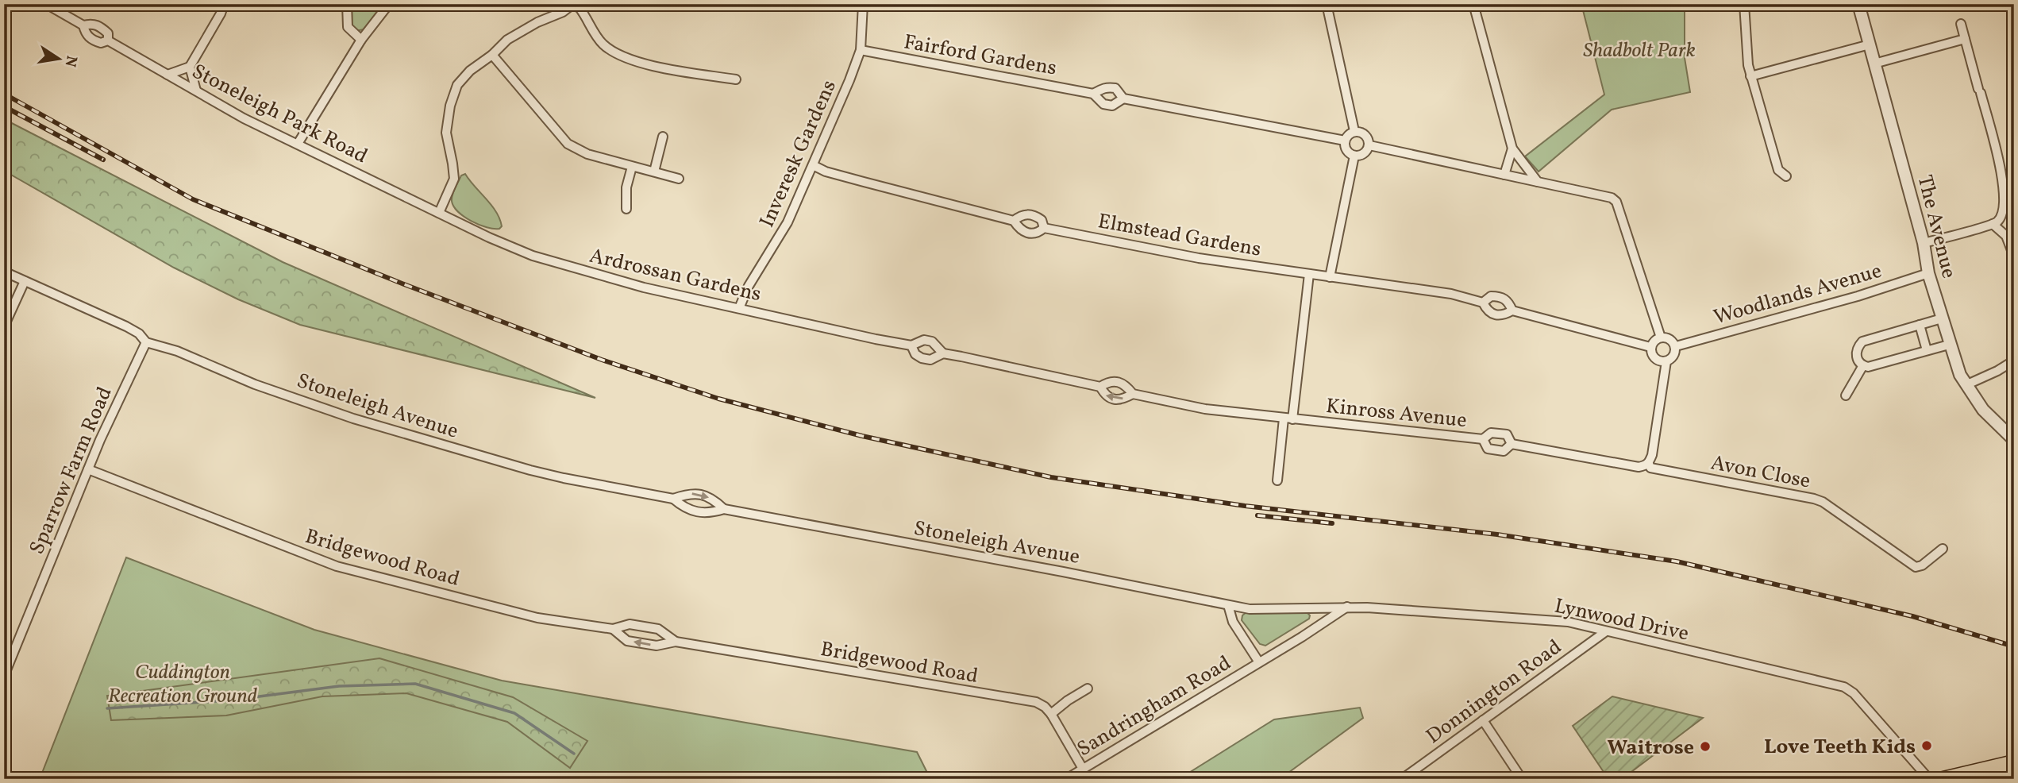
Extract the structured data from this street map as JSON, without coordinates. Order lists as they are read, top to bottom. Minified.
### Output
{"streets":{"street":["Fairford Gardens","Stoneleigh Park Road","Inveresk Gardens","The Avenue","Elmstead Gardens","Ardrossan Gardens","Woodlands Avenue","Stoneleigh Avenue","Kinross Avenue","Sparrow Farm Road","Avon Close","Bridgewood Road","Lynwood Drive","Donnington Road","Sandringham Road"]},"crossings":[["Fairford Gardens","Inveresk Gardens"],["Stoneleigh Park Road","Ardrossan Gardens"],["Inveresk Gardens","Elmstead Gardens"],["Inveresk Gardens","Ardrossan Gardens"],["The Avenue","Woodlands Avenue"],["Ardrossan Gardens","Kinross Avenue"],["Stoneleigh Avenue","Sparrow Farm Road"],["Stoneleigh Avenue","Lynwood Drive"],["Stoneleigh Avenue","Sandringham Road"],["Kinross Avenue","Avon Close"],["Sparrow Farm Road","Bridgewood Road"],["Lynwood Drive","Donnington Road"],["Lynwood Drive","Sandringham Road"]],"parks":["Shadbolt Park","Cuddington Recreation Ground"],"places":["Love Teeth Kids","Waitrose"],"north":"right"}
